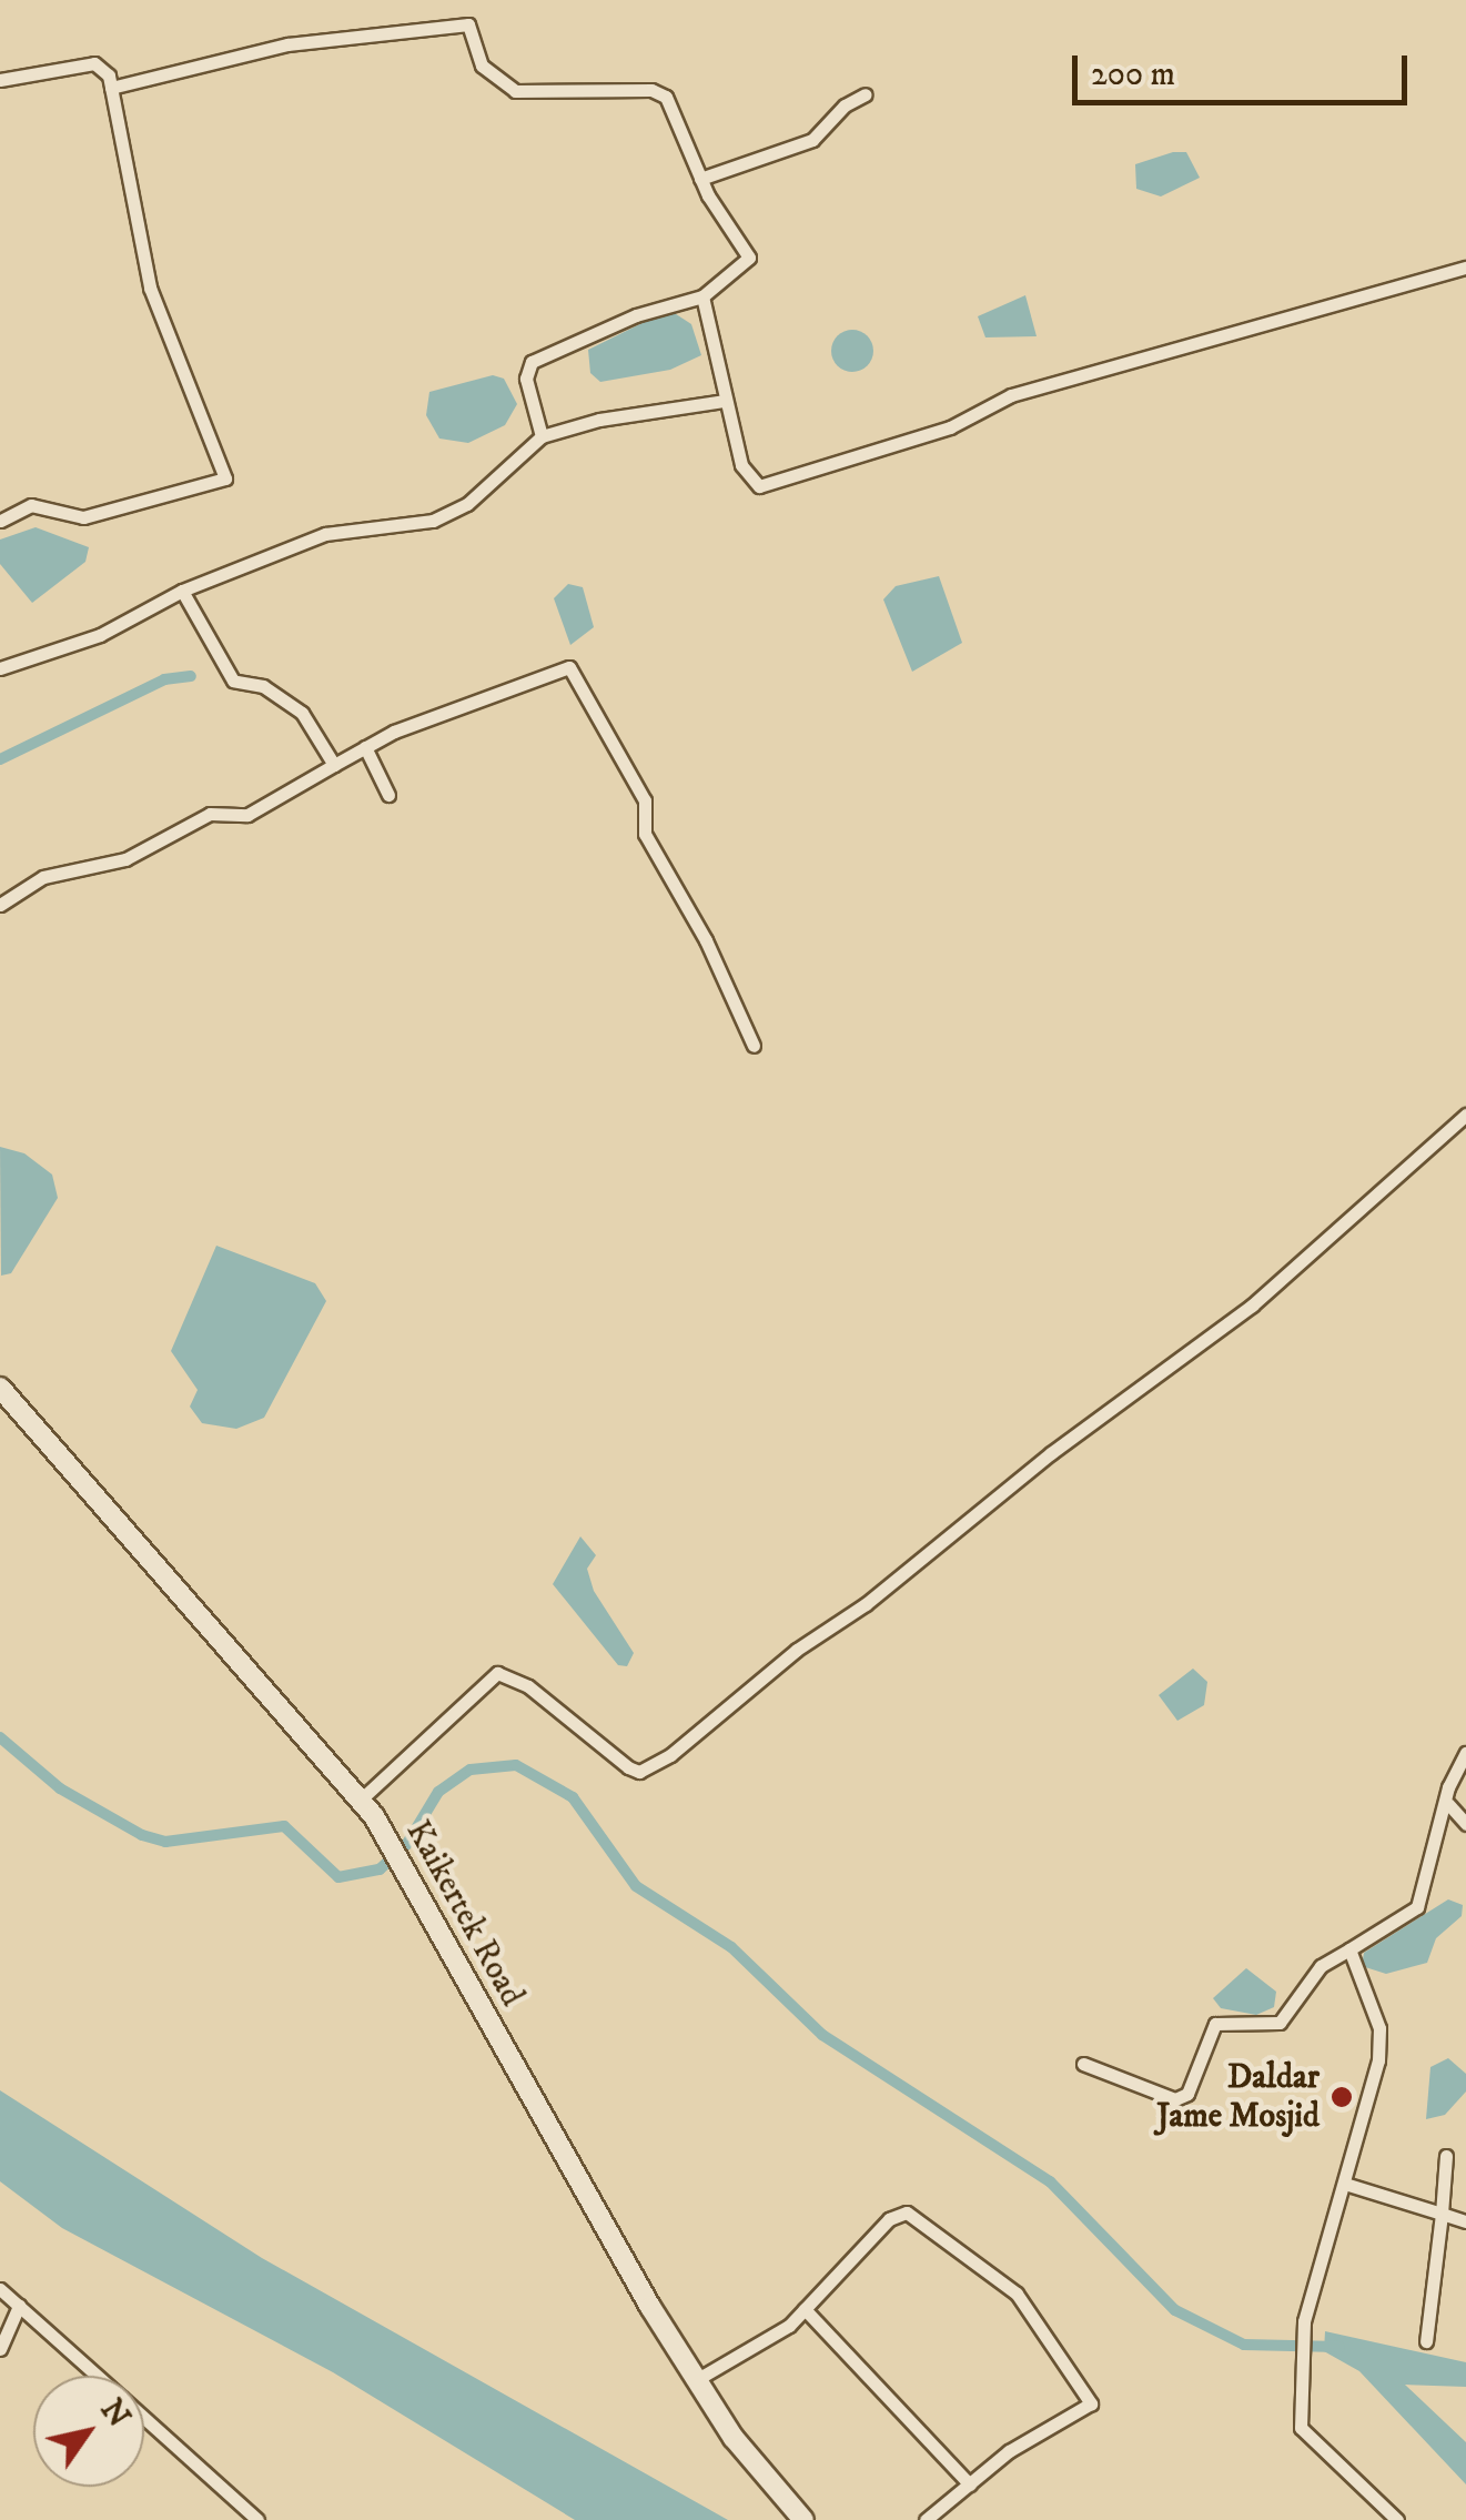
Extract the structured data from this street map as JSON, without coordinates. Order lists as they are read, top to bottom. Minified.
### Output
{"streets":{"main road":["Kaikertek Road"]},"places":["Daldar Jame Mosjid"],"scale_bar":"200 m","north":"top right"}
